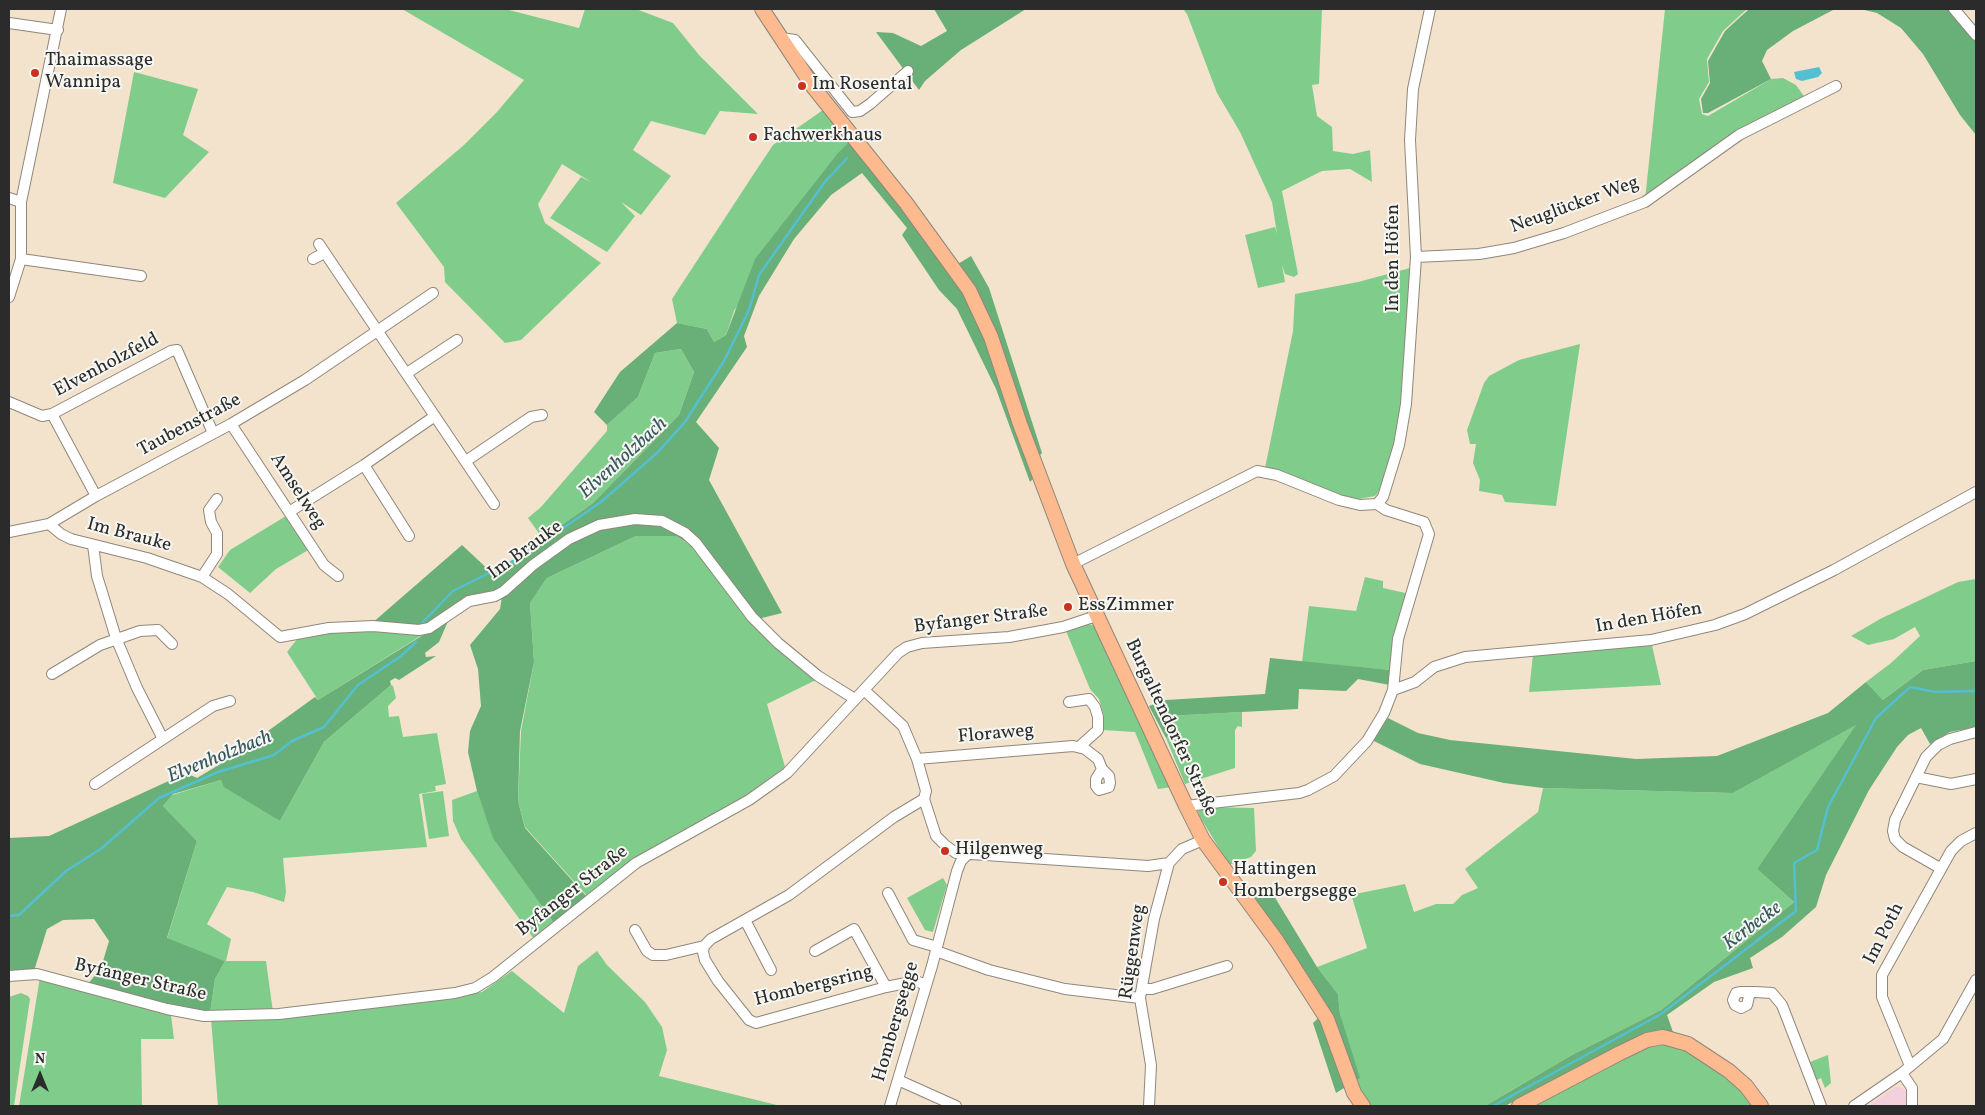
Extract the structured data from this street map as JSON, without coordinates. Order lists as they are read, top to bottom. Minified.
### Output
{"streets":{"main road":["Burgaltendorfer Straße"],"street":["Neuglücker Weg","In den Höfen","Elvenholzfeld","Taubenstraße","Amselweg","Im Brauke","Byfanger Straße","Floraweg","Im Poth","Rüggenweg","Hombergsring","Hombergsegge"]},"crossings":[["Neuglücker Weg","In den Höfen"],["Elvenholzfeld","Taubenstraße"],["Taubenstraße","Amselweg"],["Taubenstraße","Im Brauke"],["Im Brauke","Byfanger Straße"],["Byfanger Straße","Burgaltendorfer Straße"],["Hombergsring","Hombergsegge"]],"water":["Elvenholzbach","Kerbecke"],"places":["Thaimassage Wannipa","Im Rosental","Fachwerkhaus","EssZimmer","Hilgenweg","Hattingen Hombergsegge"],"north":"top"}
